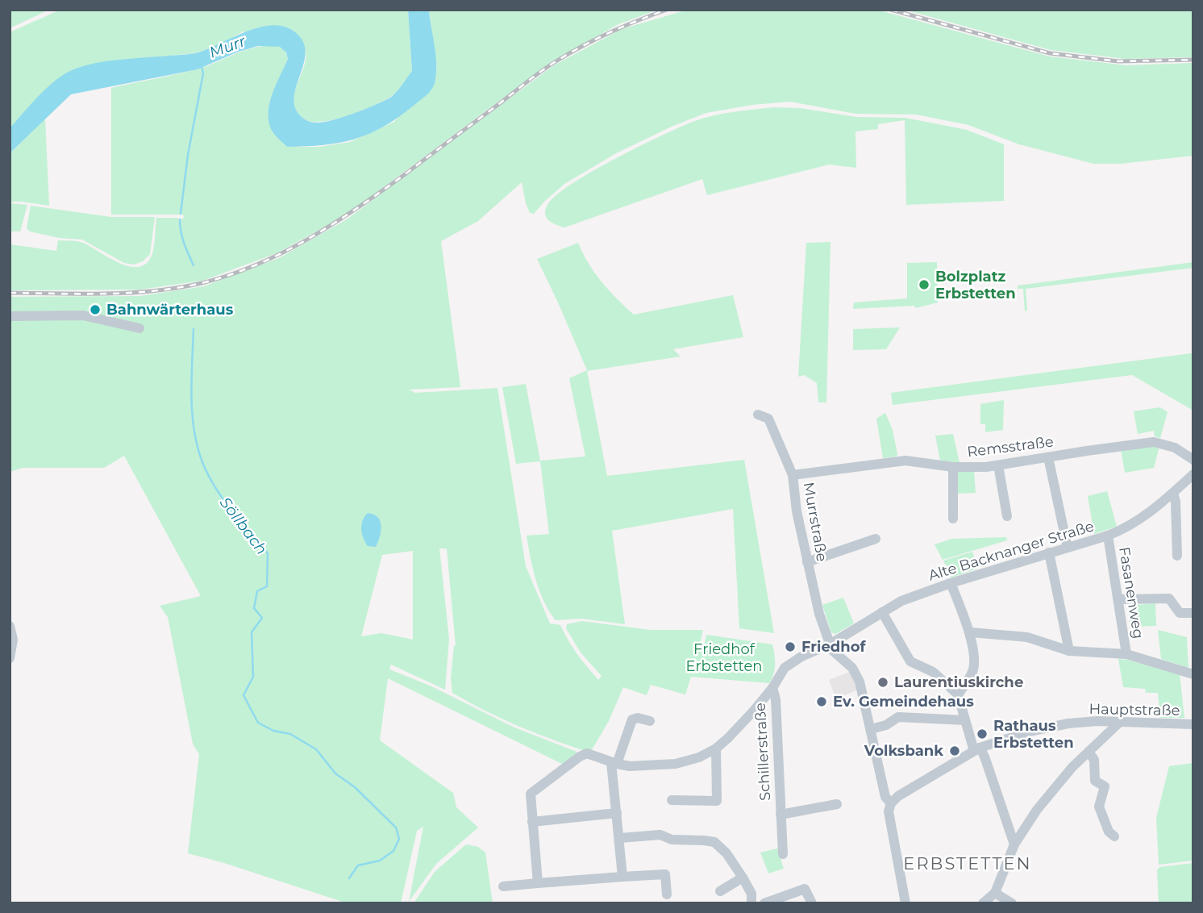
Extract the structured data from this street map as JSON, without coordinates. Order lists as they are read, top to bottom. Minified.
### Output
{"streets":{"street":["Remsstraße","Murrstraße","Alte Backnanger Straße","Fasanenweg","Hauptstraße","Schillerstraße"]},"crossings":[["Remsstraße","Murrstraße"],["Murrstraße","Alte Backnanger Straße"],["Alte Backnanger Straße","Fasanenweg"],["Alte Backnanger Straße","Schillerstraße"]],"districts":["ERBSTETTEN"],"water":["Murr","Söllbach"],"parks":["Friedhof Erbstetten"],"places":["Bolzplatz Erbstetten","Bahnwärterhaus","Friedhof","Laurentiuskirche","Ev. Gemeindehaus","Rathaus Erbstetten","Volksbank"]}
